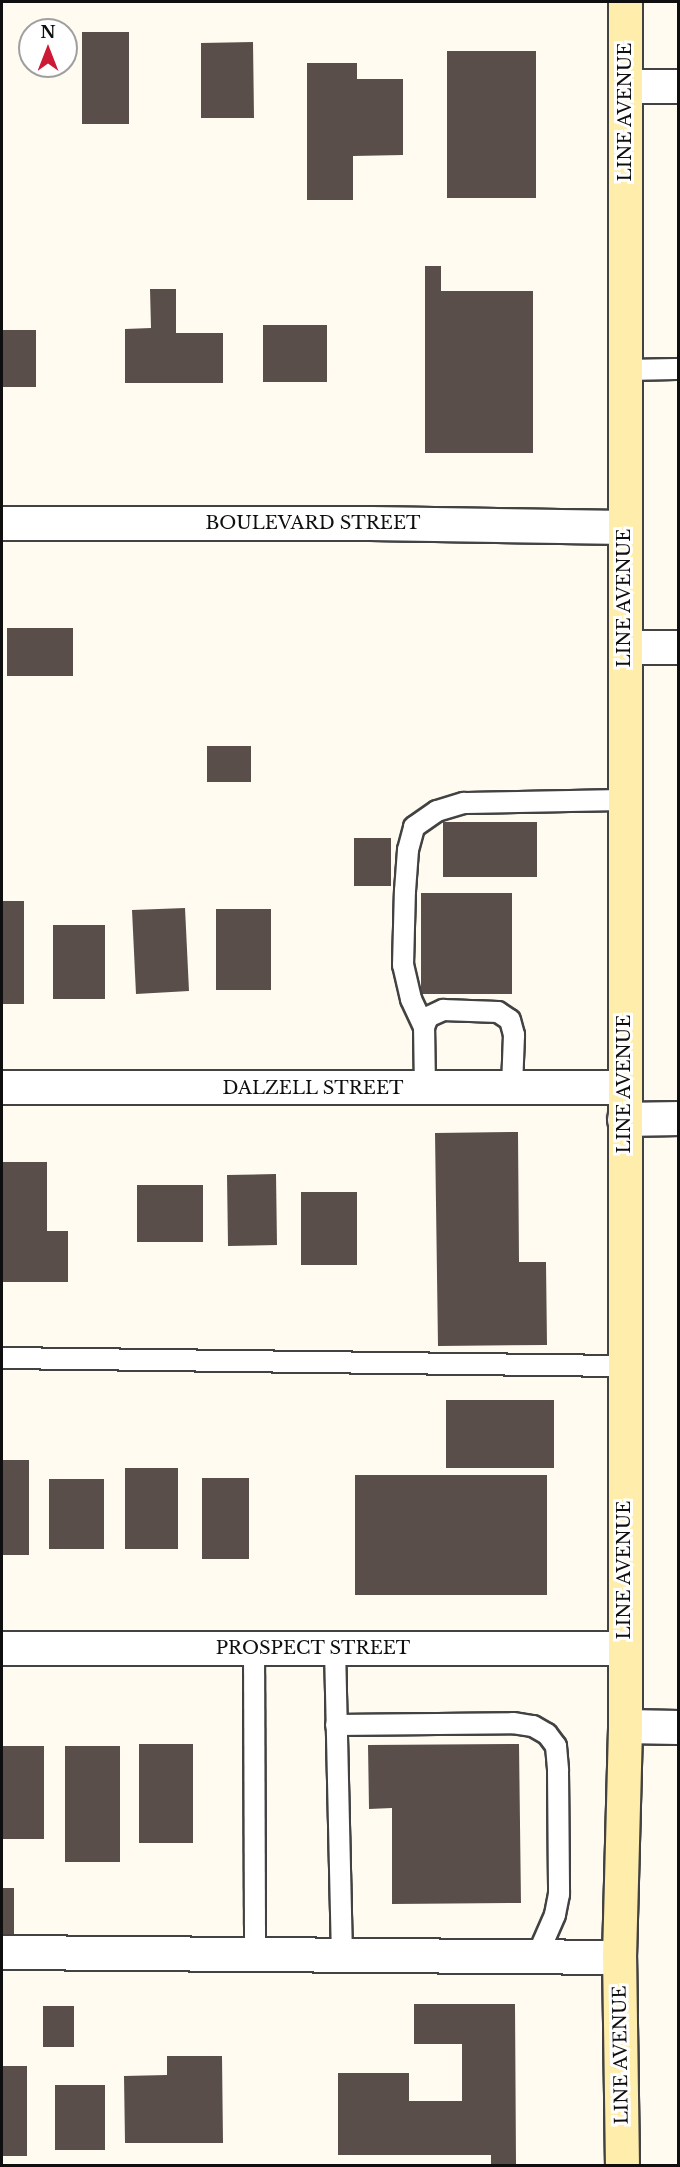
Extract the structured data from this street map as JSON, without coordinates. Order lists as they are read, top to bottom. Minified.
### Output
{"streets":{"main road":["LINE AVENUE"],"street":["BOULEVARD STREET","DALZELL STREET","PROSPECT STREET"]},"crossings":[["LINE AVENUE","BOULEVARD STREET"],["LINE AVENUE","DALZELL STREET"],["LINE AVENUE","PROSPECT STREET"]],"north":"top"}
